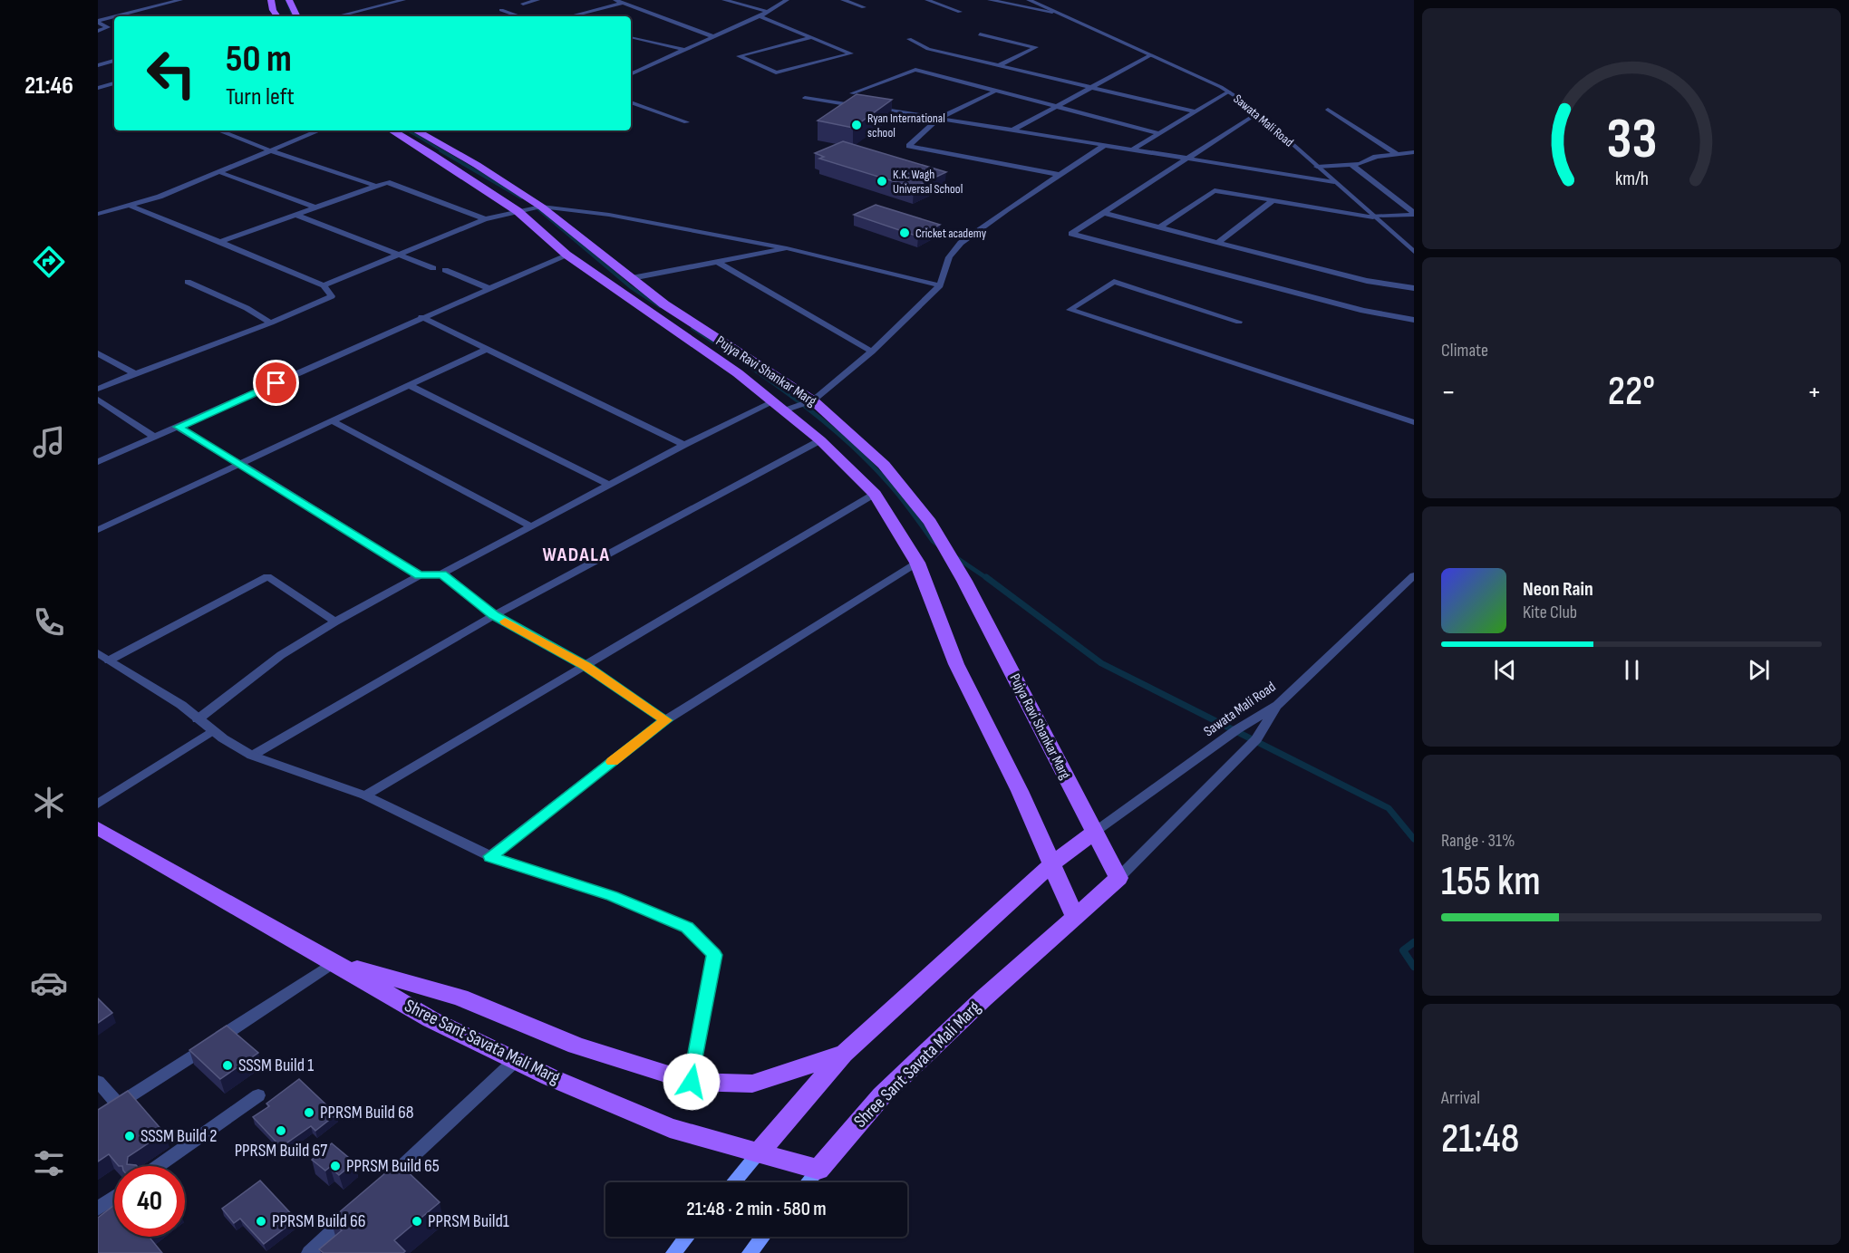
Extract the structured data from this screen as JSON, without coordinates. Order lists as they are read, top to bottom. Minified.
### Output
{"streets":{"main road":["Pujya Ravi Shankar Marg","Shree Sant Savata Mali Marg"],"street":["Sawata Mali Road"]},"crossings":[["Sawata Mali Road","Pujya Ravi Shankar Marg"],["Sawata Mali Road","Shree Sant Savata Mali Marg"],["Pujya Ravi Shankar Marg","Shree Sant Savata Mali Marg"]],"districts":["WADALA"],"places":["Ryan International school","K.K. Wagh Universal School","Cricket academy","SSSM Build 1","PPRSM Build 68","PPRSM Build 67","SSSM Build 2","PPRSM Build 65","PPRSM Build 66","PPRSM Build1"],"page":{"tabs":"21:46","turn":["50 m","Turn left"],"tile":["Climate",["Range · 31%","155 km"],["Arrival","21:48"]],"heat":["−","22°","+"],"song":["Neon Rain","Kite Club"],"limit":"40","trip":"21:48 · 2 min · 580 m","gauge":["33","km/h"]}}
